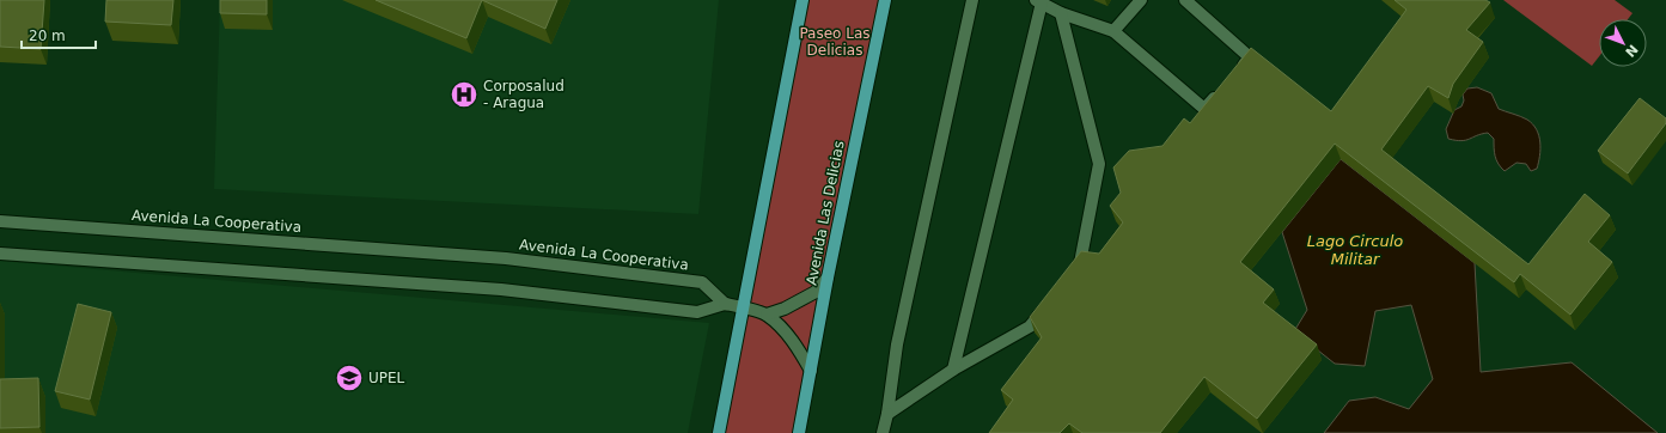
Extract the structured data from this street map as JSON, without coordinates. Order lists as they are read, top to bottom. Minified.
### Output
{"streets":{"main road":["Avenida Las Delicias"],"street":["Avenida La Cooperativa"]},"water":["Lago Circulo Militar"],"parks":["Paseo Las Delicias"],"places":{"hospital":["Corposalud - Aragua"],"school or university":["UPEL"]},"scale_bar":"20 m","north":"bottom right"}
